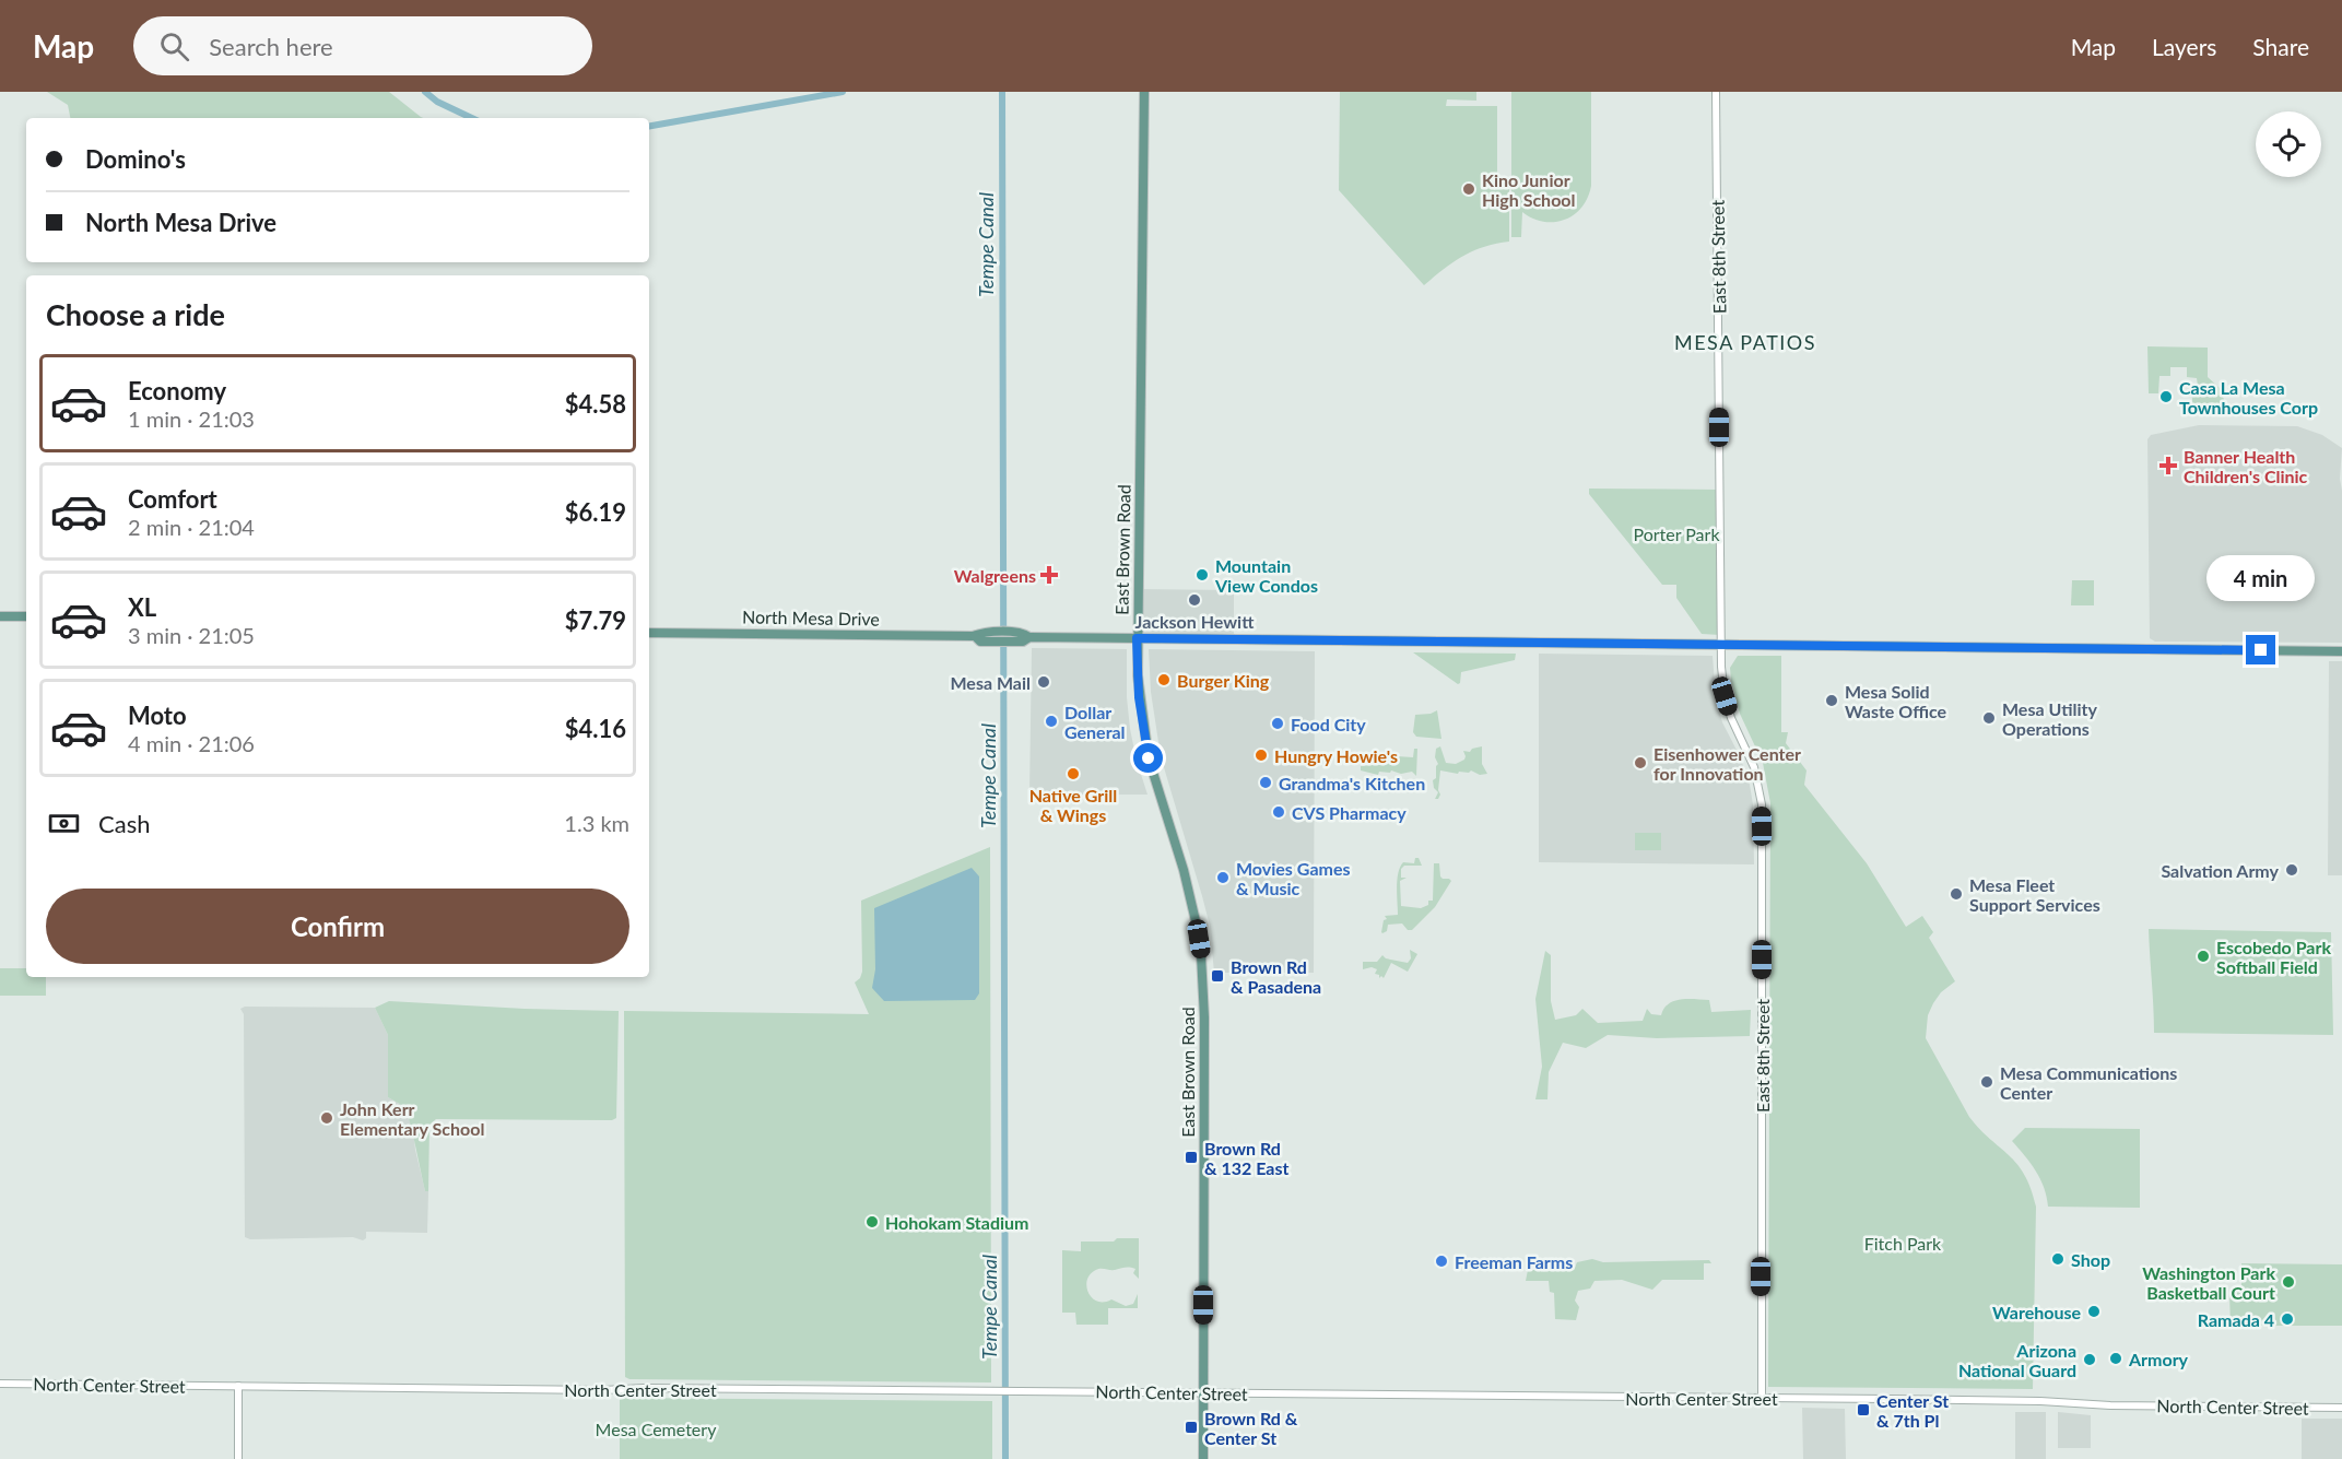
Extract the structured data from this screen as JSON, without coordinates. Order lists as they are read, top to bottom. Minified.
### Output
{"streets":{"main road":["East Brown Road","North Mesa Drive"],"street":["East 8th Street","North Center Street"]},"crossings":[["East 8th Street","North Mesa Drive"],["East 8th Street","North Center Street"],["East Brown Road","North Mesa Drive"],["East Brown Road","North Center Street"]],"districts":["MESA PATIOS"],"water":["Tempe Canal"],"parks":["Porter Park","Fitch Park","Mesa Cemetery"],"places":{"other":["Kino Junior High School","Casa La Mesa Townhouses Corp","Mountain View Condos","Jackson Hewitt","Burger King","Mesa Mail","Mesa Solid Waste Office","Mesa Utility Operations","Dollar General","Food City","Hungry Howie's","Eisenhower Center for Innovation","Native Grill & Wings","Grandma's Kitchen","CVS Pharmacy","Salvation Army","Movies Games & Music","Mesa Fleet Support Services","Escobedo Park Softball Field","Mesa Communications Center","John Kerr Elementary School","Hohokam Stadium","Shop","Freeman Farms","Washington Park Basketball Court","Warehouse","Ramada 4","Armory","Arizona National Guard"],"health":["Banner Health Children's Clinic","Walgreens"],"transit":["Brown Rd & Pasadena","Brown Rd & 132 East","Center St & 7th Pl","Brown Rd & Center St"]},"page":{"header":"Map","search":"Search here","nav":["Map","Layers","Share"],"banner":["Domino's","North Mesa Drive"],"heading":"Choose a ride","list":[{"name":"Economy","note":"1 min · 21:03","value":"$4.58"},{"name":"Comfort","note":"2 min · 21:04","value":"$6.19"},{"name":"XL","note":"3 min · 21:05","value":"$7.79"},{"name":"Moto","note":"4 min · 21:06","value":"$4.16"}],"bubble":"4 min","pay":["Cash","1.3 km"],"buttons":"Confirm"}}
